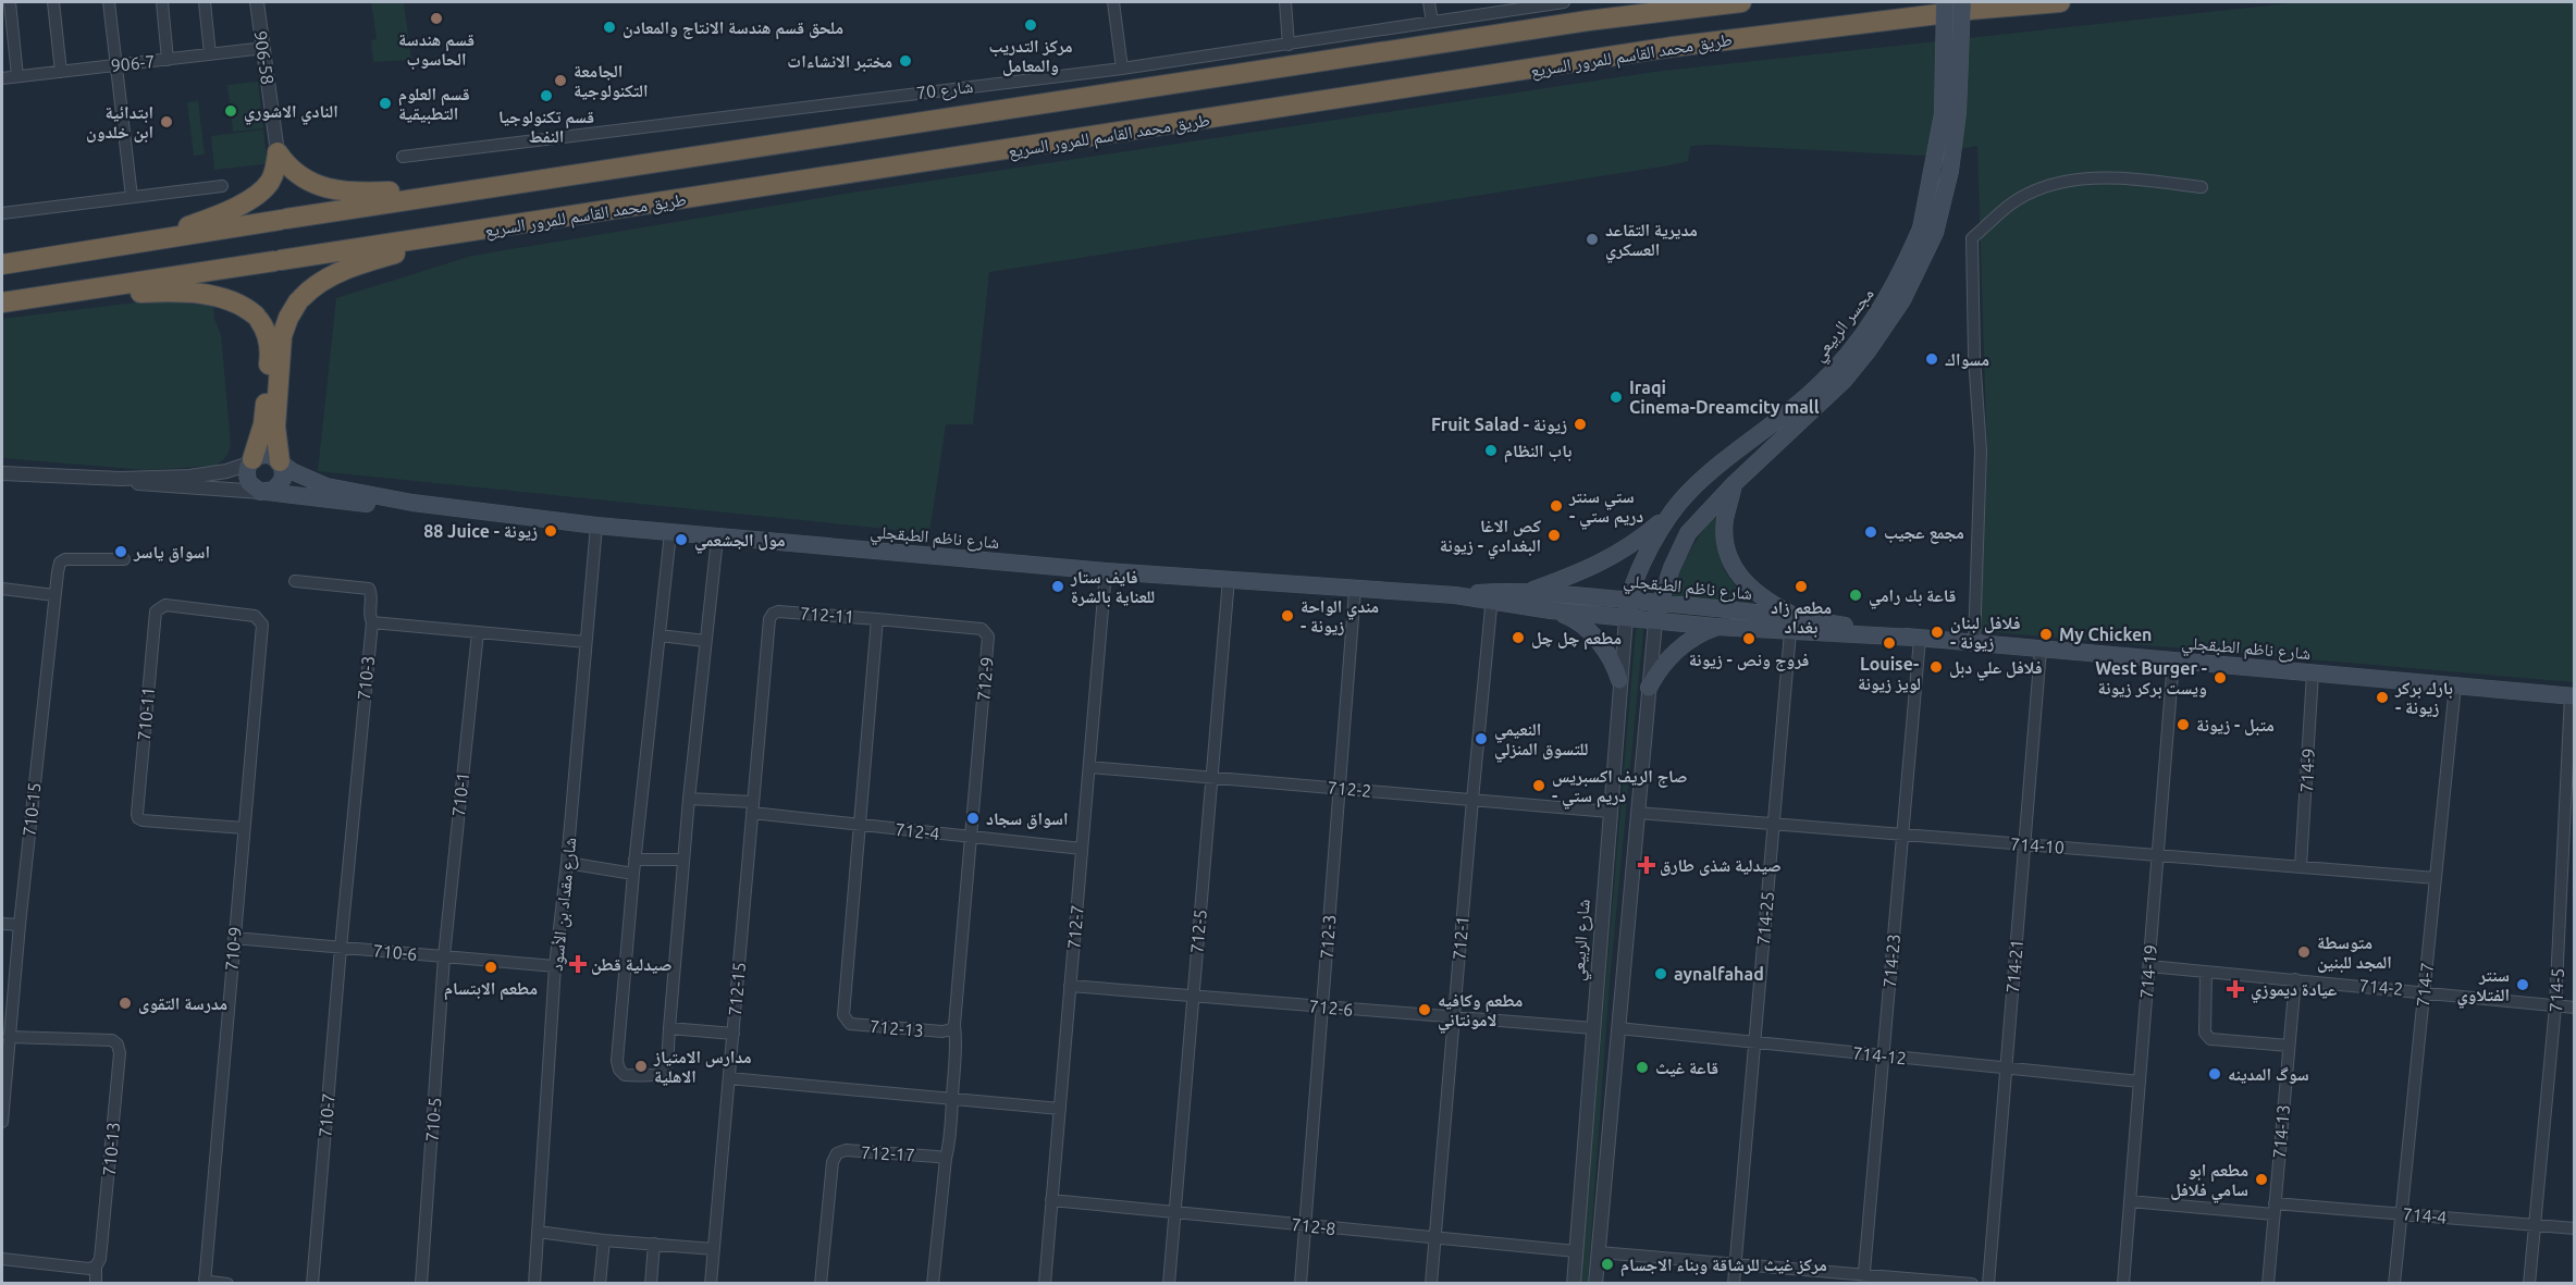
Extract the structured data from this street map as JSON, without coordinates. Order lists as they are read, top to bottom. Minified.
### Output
{"streets":{"highway":["طريق محمد القاسم للمرور السريع"],"main road":["مجسر الربيعي","شارع ناظم الطبقجلي","شارع الربيعي"],"street":["906-58","906-7","شارع 70","712-11","710-3","712-9","710-11","714-9","712-2","710-1","710-15","712-4","714-10","شارع مقداد بن الأسود","714-25","712-7","712-5","712-3","712-1","710-9","710-6","714-23","714-21","714-19","714-7","714-2","712-15","714-5","712-6","712-13","714-12","710-7","710-5","714-13","710-13","712-17","714-4","712-8"]},"crossings":[["طريق محمد القاسم للمرور السريع","مجسر الربيعي"],["906-58","906-7"],["مجسر الربيعي","شارع ناظم الطبقجلي"],["مجسر الربيعي","شارع الربيعي"],["شارع ناظم الطبقجلي","714-9"],["شارع ناظم الطبقجلي","شارع مقداد بن الأسود"],["شارع ناظم الطبقجلي","714-25"],["شارع ناظم الطبقجلي","712-7"],["شارع ناظم الطبقجلي","712-5"],["شارع ناظم الطبقجلي","712-3"],["شارع ناظم الطبقجلي","712-1"],["شارع ناظم الطبقجلي","شارع الربيعي"],["شارع ناظم الطبقجلي","714-23"],["شارع ناظم الطبقجلي","714-21"],["شارع ناظم الطبقجلي","714-19"],["شارع ناظم الطبقجلي","714-7"],["شارع ناظم الطبقجلي","714-5"],["712-11","712-9"],["712-11","712-4"],["712-11","712-15"],["712-11","712-13"],["710-3","710-6"],["710-3","710-7"],["712-9","712-4"],["710-11","710-9"],["714-9","714-10"],["712-2","712-7"],["712-2","712-5"],["712-2","712-3"],["712-2","712-1"],["712-2","شارع الربيعي"],["710-1","710-6"],["710-1","710-5"],["710-15","710-13"],["712-4","712-7"],["712-4","712-15"],["712-4","712-13"],["714-10","714-25"],["714-10","714-23"],["714-10","714-21"],["714-10","714-19"],["714-10","714-7"],["شارع مقداد بن الأسود","710-6"],["714-25","714-12"],["712-7","712-6"],["712-7","712-8"],["712-5","712-6"],["712-5","712-8"],["712-3","712-6"],["712-3","712-8"],["712-1","712-6"],["712-1","712-8"],["شارع الربيعي","712-6"],["شارع الربيعي","712-8"],["710-9","710-6"],["710-6","710-7"],["710-6","710-5"],["714-23","714-12"],["714-21","714-12"],["714-19","714-2"],["714-19","714-12"],["714-19","714-4"],["714-7","714-2"],["714-7","714-4"],["714-2","714-5"],["714-2","714-13"],["714-5","714-4"],["714-13","714-4"]],"places":{"other":["قسم هندسة الحاسوب","مركز التدريب والمعامل","ملحق قسم هندسة الانتاج والمعادن","مختبر الانشاءات","الجامعة التكنولوجية","قسم تكنولوجيا النفط","قسم العلوم التطبيقية","النادي الاشوري","ابتدائية ابن خلدون","مديرية التقاعد العسكري","مسواك","Iraqi Cinema-Dreamcity mall","Fruit Salad - زيونة","باب النظام","ستي سنتر - دريم ستي","88 Juice - زيونة","مجمع عجيب","كص الاغا البغدادي - زيونة","مول الجشعمي","اسواق ياسر","فايف ستار للعناية بالشرة","مطعم زاد بغداد","قاعة بك رامي","مندي الواحة - زيونة","فلافل لبنان - زيونة","My Chicken","مطعم چل چل","فروج ونص - زيونة","Louise- لويز زيونة","فلافل علي دبل","West Burger - ويست بركر زيونة","بارك بركر - زيونة","متبل - زيونة","النعيمي للتسوق المنزلي","صاج الريف اكسبريس - دريم ستي","اسواق سجاد","متوسطة المجد للبنين","مطعم الابتسام","aynalfahad","سنتر الفتلاوي","مدرسة التقوى","مطعم وكافيه لامونتاني","مدارس الامتياز الاهلية","قاعة غيث","سوگ المدينه","مطعم ابو سامي فلافل","مركز غيث للرشاقة وبناء الاجسام"],"health":["صيدلية شذى طارق","صيدلية قطن","عيادة ديموزي"]}}
